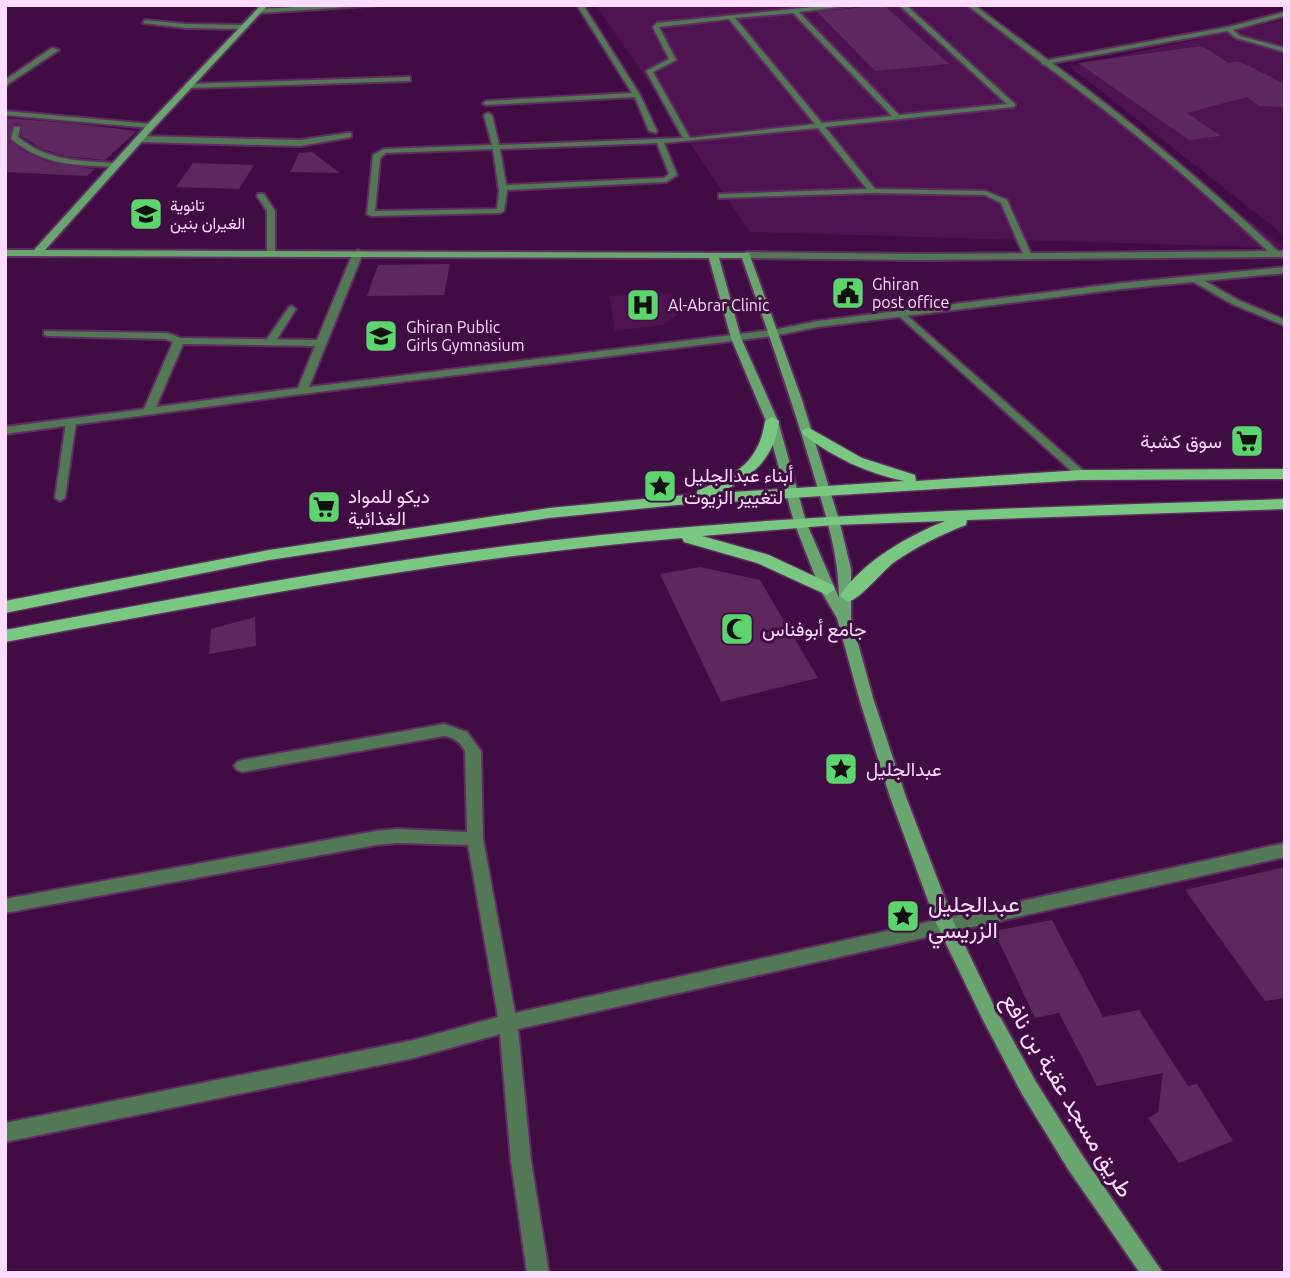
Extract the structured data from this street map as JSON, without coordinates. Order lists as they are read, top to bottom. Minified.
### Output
{"streets":{"street":["طريق مسجد عقبة بن نافع"]},"places":{"school or university":["تانوية الغيران بنين","Ghiran Public Girls Gymnasium"],"public building":["Ghiran post office"],"hospital":["Al-Abrar Clinic"],"supermarket":["سوق كشبة","ديكو للمواد الغذائية"],"place":["أبناء عبدالجليل لتغيير الزيوت","عبدالجليل","عبدالجليل الزريسي"],"mosque":["جامع أبوفناس"]}}
